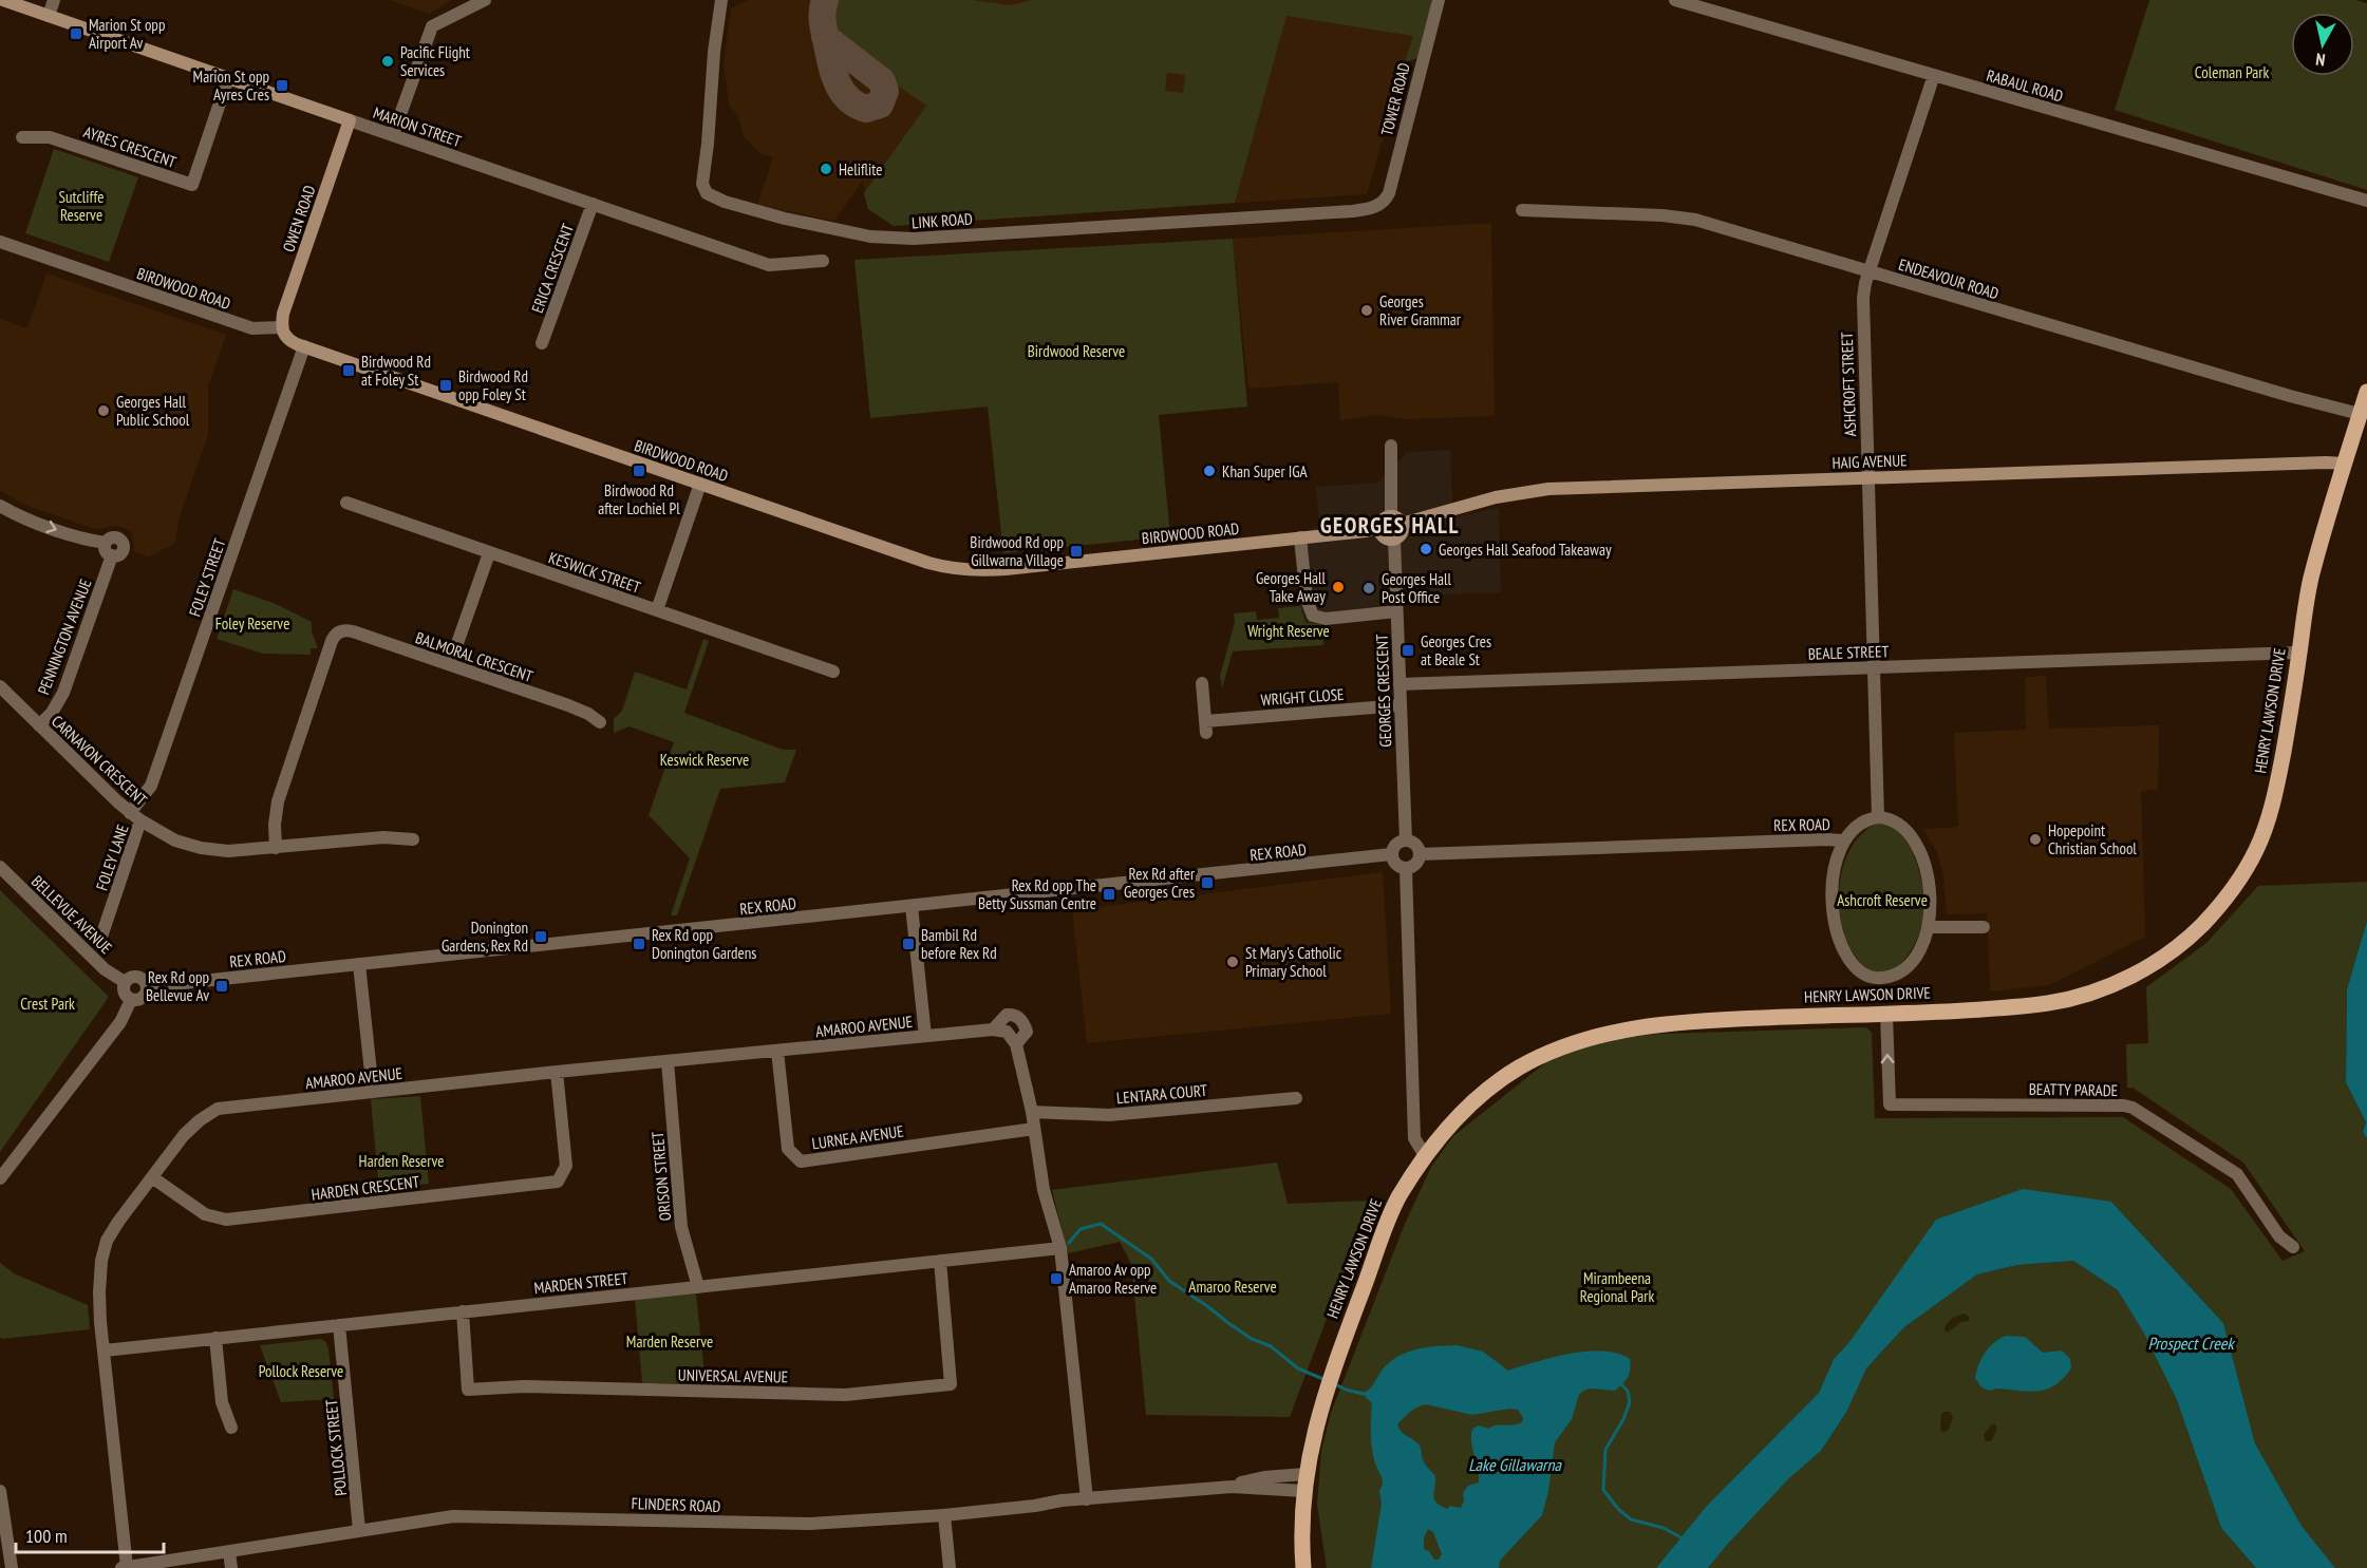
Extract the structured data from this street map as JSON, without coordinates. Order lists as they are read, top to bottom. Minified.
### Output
{"streets":{"main road":["MARION STREET","OWEN ROAD","BIRDWOOD ROAD","HAIG AVENUE","HENRY LAWSON DRIVE"],"street":["RABAUL ROAD","TOWER ROAD","AYRES CRESCENT","LINK ROAD","ERICA CRESCENT","ENDEAVOUR ROAD","ASHCROFT STREET","KESWICK STREET","FOLEY STREET","PENNINGTON AVENUE","BEALE STREET","BALMORAL CRESCENT","GEORGES CRESCENT","WRIGHT CLOSE","CARNAVON CRESCENT","REX ROAD","FOLEY LANE","BELLEVUE AVENUE","AMAROO AVENUE","BEATTY PARADE","LENTARA COURT","LURNEA AVENUE","ORISON STREET","HARDEN CRESCENT","MARDEN STREET","UNIVERSAL AVENUE","POLLOCK STREET","FLINDERS ROAD"]},"crossings":[["RABAUL ROAD","ASHCROFT STREET"],["TOWER ROAD","LINK ROAD"],["MARION STREET","AYRES CRESCENT"],["MARION STREET","OWEN ROAD"],["MARION STREET","ERICA CRESCENT"],["OWEN ROAD","BIRDWOOD ROAD"],["ENDEAVOUR ROAD","ASHCROFT STREET"],["ENDEAVOUR ROAD","HENRY LAWSON DRIVE"],["BIRDWOOD ROAD","HAIG AVENUE"],["BIRDWOOD ROAD","FOLEY STREET"],["BIRDWOOD ROAD","GEORGES CRESCENT"],["ASHCROFT STREET","HAIG AVENUE"],["ASHCROFT STREET","BEALE STREET"],["ASHCROFT STREET","REX ROAD"],["HAIG AVENUE","GEORGES CRESCENT"],["HAIG AVENUE","HENRY LAWSON DRIVE"],["FOLEY STREET","CARNAVON CRESCENT"],["FOLEY STREET","FOLEY LANE"],["PENNINGTON AVENUE","CARNAVON CRESCENT"],["BEALE STREET","GEORGES CRESCENT"],["BEALE STREET","HENRY LAWSON DRIVE"],["BALMORAL CRESCENT","CARNAVON CRESCENT"],["GEORGES CRESCENT","WRIGHT CLOSE"],["GEORGES CRESCENT","REX ROAD"],["HENRY LAWSON DRIVE","BEATTY PARADE"],["HENRY LAWSON DRIVE","FLINDERS ROAD"],["CARNAVON CRESCENT","FOLEY LANE"],["REX ROAD","BELLEVUE AVENUE"],["AMAROO AVENUE","LENTARA COURT"],["AMAROO AVENUE","LURNEA AVENUE"],["AMAROO AVENUE","ORISON STREET"],["AMAROO AVENUE","HARDEN CRESCENT"],["AMAROO AVENUE","MARDEN STREET"],["AMAROO AVENUE","FLINDERS ROAD"],["ORISON STREET","MARDEN STREET"],["MARDEN STREET","UNIVERSAL AVENUE"],["MARDEN STREET","POLLOCK STREET"],["POLLOCK STREET","FLINDERS ROAD"]],"one_way":["BEATTY PARADE"],"districts":["GEORGES HALL"],"water":["Prospect Creek","Lake Gillawarna"],"parks":["Coleman Park","Sutcliffe Reserve","Birdwood Reserve","Foley Reserve","Wright Reserve","Keswick Reserve","Ashcroft Reserve","Crest Park","Harden Reserve","Mirambeena Regional Park","Amaroo Reserve","Marden Reserve","Pollock Reserve"],"places":{"transit":["Marion St opp Airport Av","Marion St opp Ayres Cres","Birdwood Rd at Foley St","Birdwood Rd opp Foley St","Birdwood Rd after Lochiel Pl","Birdwood Rd opp Gillwarna Village","Georges Cres at Beale St","Rex Rd after Georges Cres","Rex Rd opp The Betty Sussman Centre","Donington Gardens, Rex Rd","Rex Rd opp Donington Gardens","Bambil Rd before Rex Rd","Rex Rd opp Bellevue Av","Amaroo Av opp Amaroo Reserve"],"other":["Pacific Flight Services","Heliflite","Georges River Grammar","Georges Hall Public School","Khan Super IGA","Georges Hall Seafood Takeaway","Georges Hall Take Away","Georges Hall Post Office","Hopepoint Christian School","St Mary's Catholic Primary School"]},"scale_bar":"100 m","north":"bottom"}
